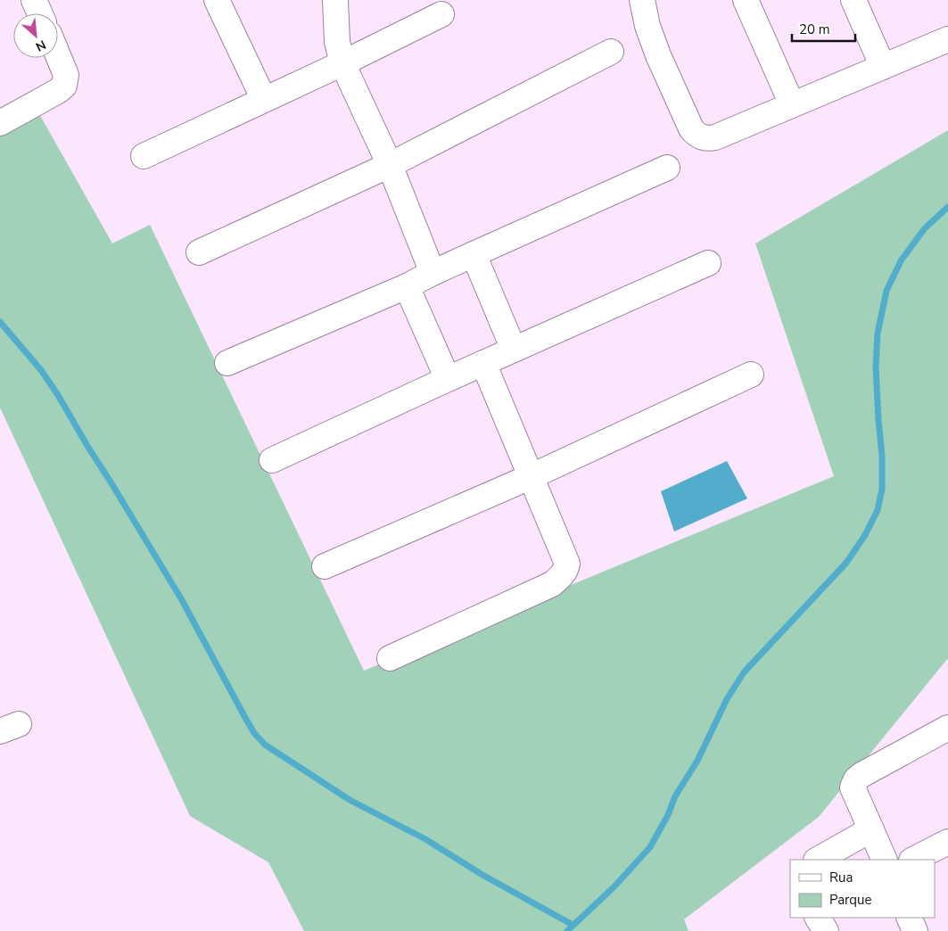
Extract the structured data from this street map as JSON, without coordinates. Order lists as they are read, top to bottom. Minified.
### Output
{"legend":["Rua","Parque"],"scale_bar":"20 m","north":"bottom right"}
